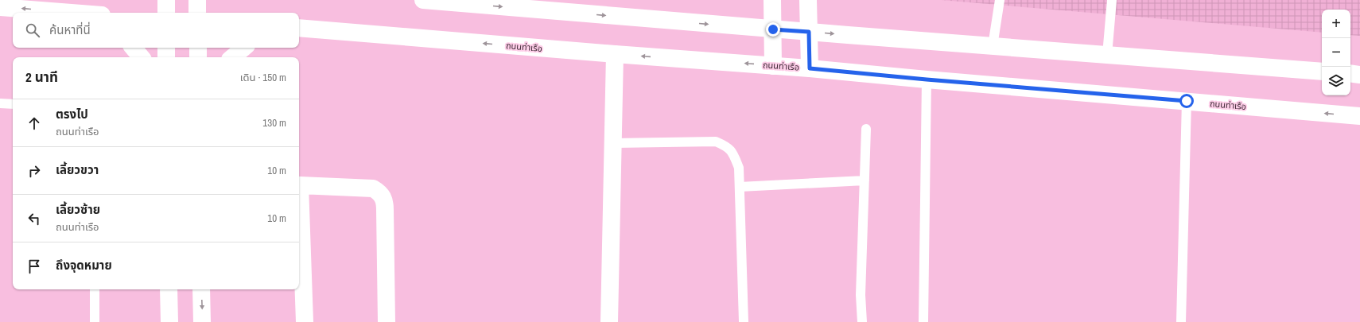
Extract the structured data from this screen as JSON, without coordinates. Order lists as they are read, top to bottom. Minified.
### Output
{"streets":{"street":["ถนนท่าเรือ"]},"page":{"map_buttons":["+","−"],"search":"ค้นหาที่นี่","heading":["2 นาที","เดิน · 150 m"],"list":[["ตรงไป","ถนนท่าเรือ","130 m"],["เลี้ยวขวา","10 m"],["เลี้ยวซ้าย","ถนนท่าเรือ","10 m"],"ถึงจุดหมาย"]}}
